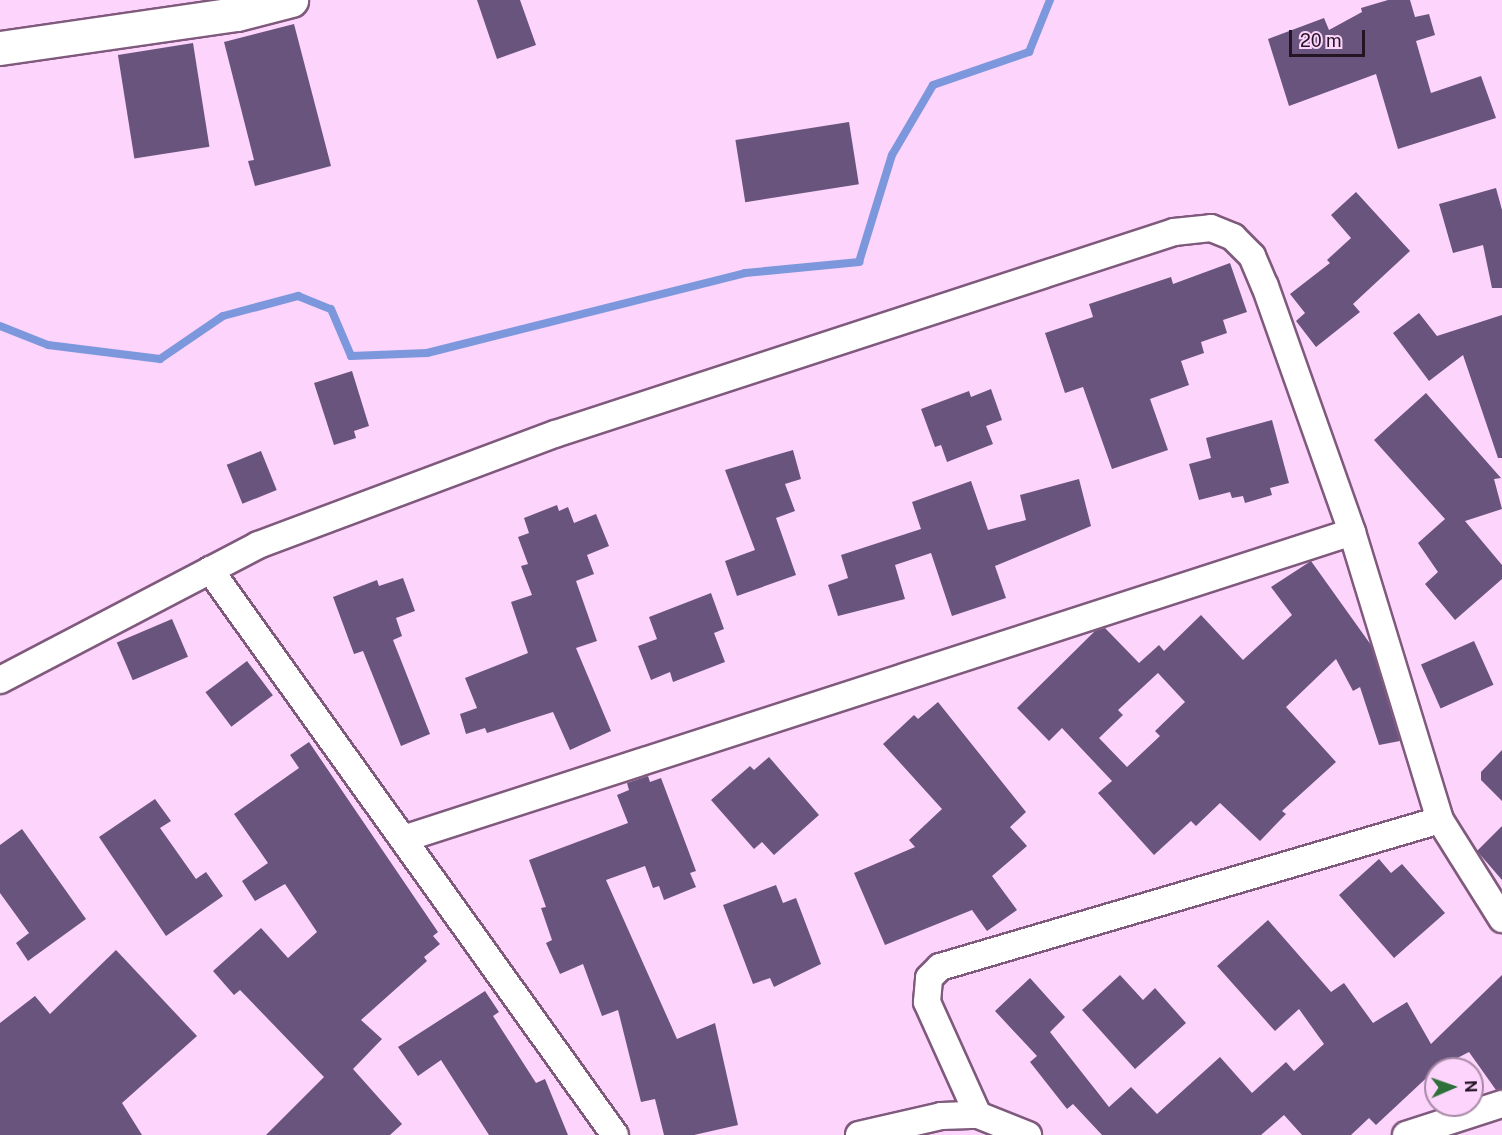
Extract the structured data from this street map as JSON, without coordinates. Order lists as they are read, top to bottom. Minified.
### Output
{"scale_bar":"20 m","north":"right"}
